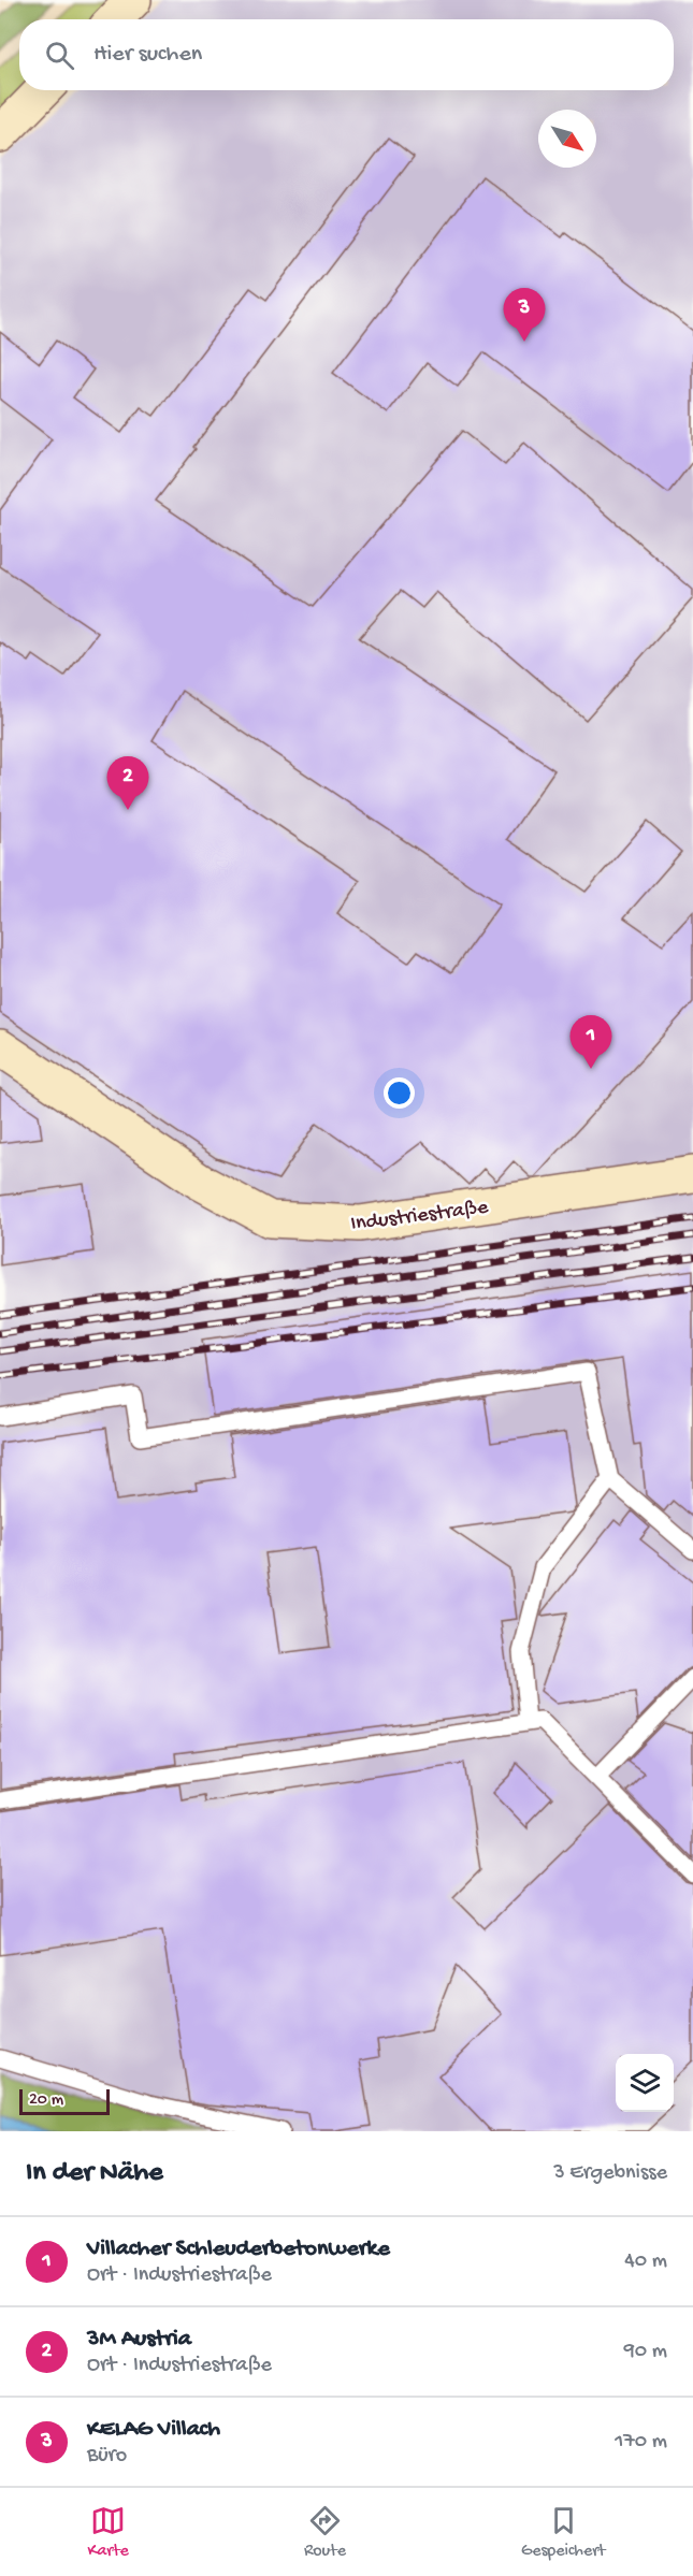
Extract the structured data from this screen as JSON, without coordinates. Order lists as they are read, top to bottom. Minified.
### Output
{"streets":{"street":["Industriestraße"]},"scale_bar":"20 m","north":"bottom right","page":{"search":"Hier suchen","pins":["3","2","1"],"scale":"20 m","heading":["In der Nähe","3 Ergebnisse"],"list":[{"mark":"1","name":"Villacher Schleuderbetonwerke","note":"Ort · Industriestraße","value":"40 m"},{"mark":"2","name":"3M Austria","note":"Ort · Industriestraße","value":"90 m"},{"mark":"3","name":"KELAG Villach","note":"Büro","value":"170 m"}],"nav":["Karte","Route","Gespeichert"]}}
